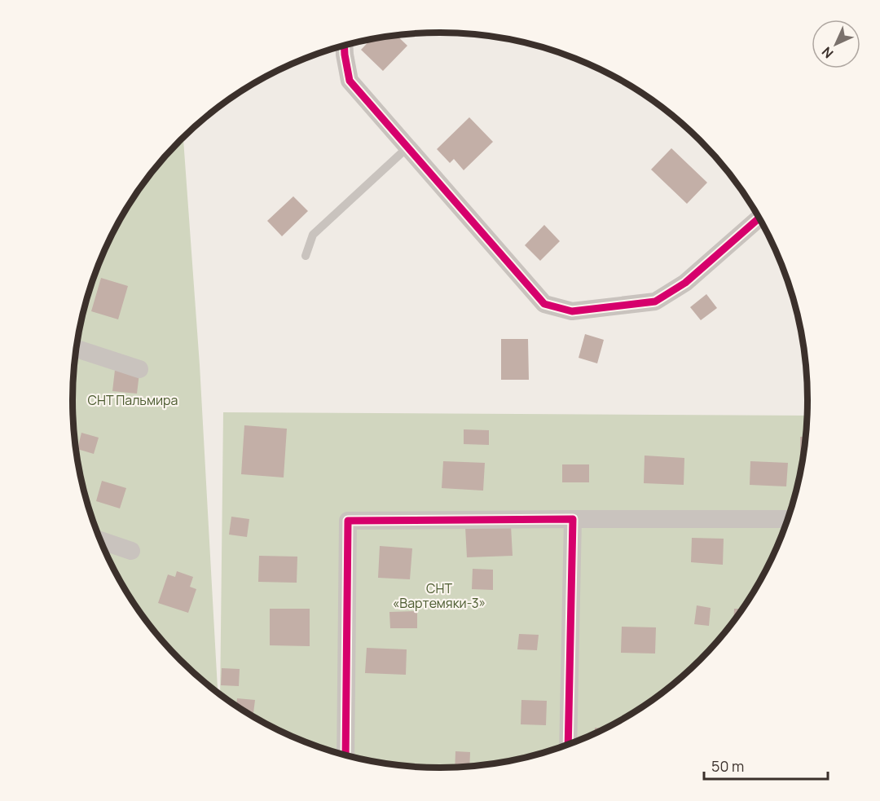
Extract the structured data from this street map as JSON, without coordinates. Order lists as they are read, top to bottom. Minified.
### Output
{"parks":["СНТ Пальмира","СНТ «Вартемяки-3»"],"scale_bar":"50 m","north":"bottom left"}
